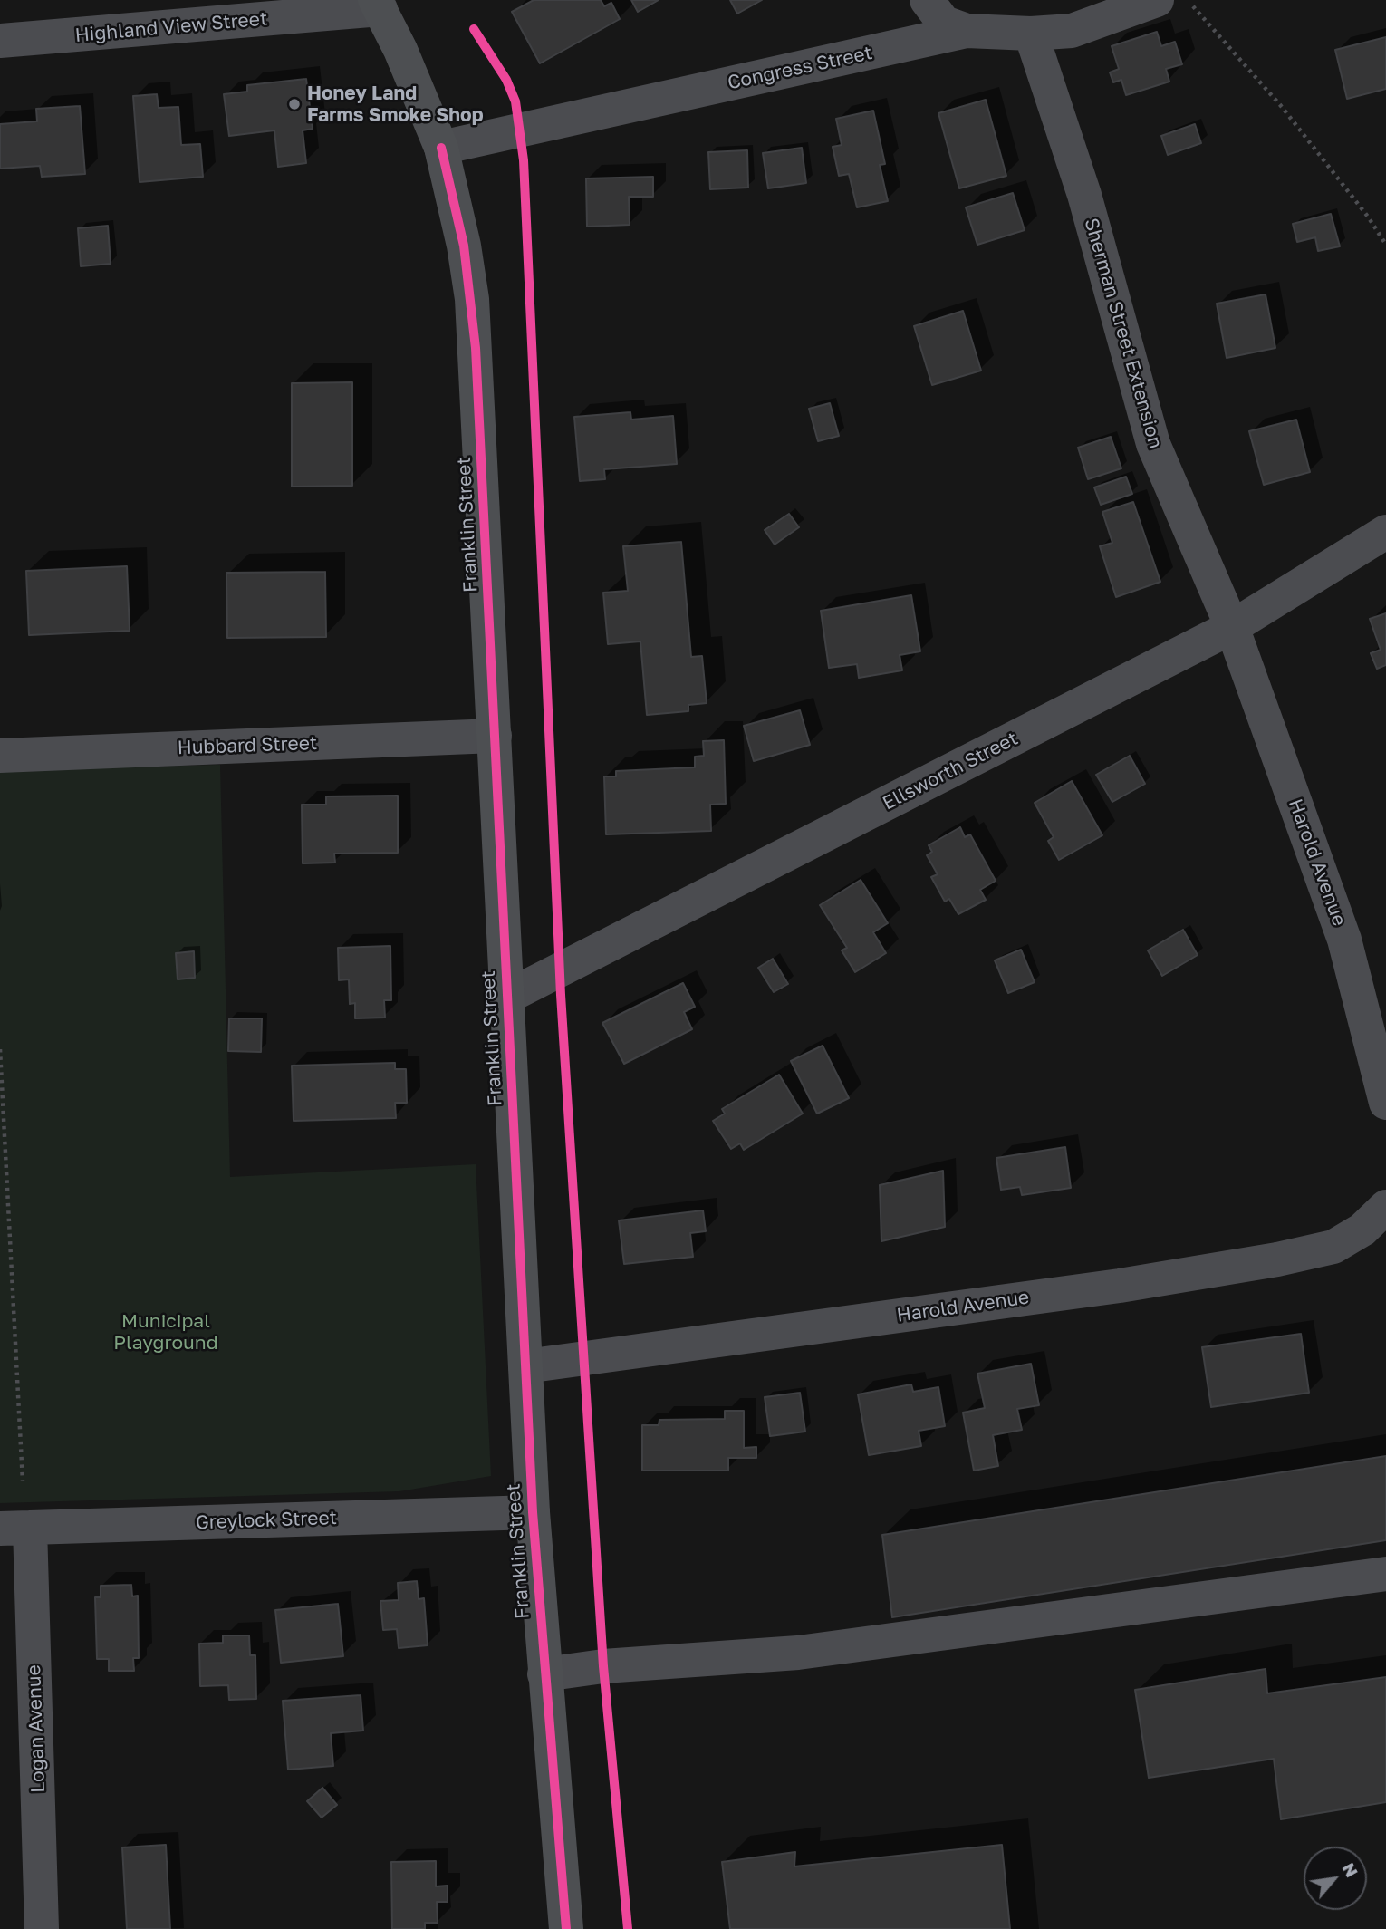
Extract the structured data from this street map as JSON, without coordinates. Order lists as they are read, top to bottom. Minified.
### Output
{"streets":{"main road":["Franklin Street"],"street":["Highland View Street","Congress Street","Sherman Street Extension","Hubbard Street","Ellsworth Street","Harold Avenue","Greylock Street","Logan Avenue"]},"crossings":[["Highland View Street","Franklin Street"],["Congress Street","Sherman Street Extension"],["Congress Street","Franklin Street"],["Sherman Street Extension","Ellsworth Street"],["Sherman Street Extension","Harold Avenue"],["Franklin Street","Hubbard Street"],["Franklin Street","Ellsworth Street"],["Franklin Street","Harold Avenue"],["Franklin Street","Greylock Street"],["Ellsworth Street","Harold Avenue"],["Greylock Street","Logan Avenue"]],"parks":["Municipal Playground"],"places":["Honey Land Farms Smoke Shop"],"north":"top right"}
